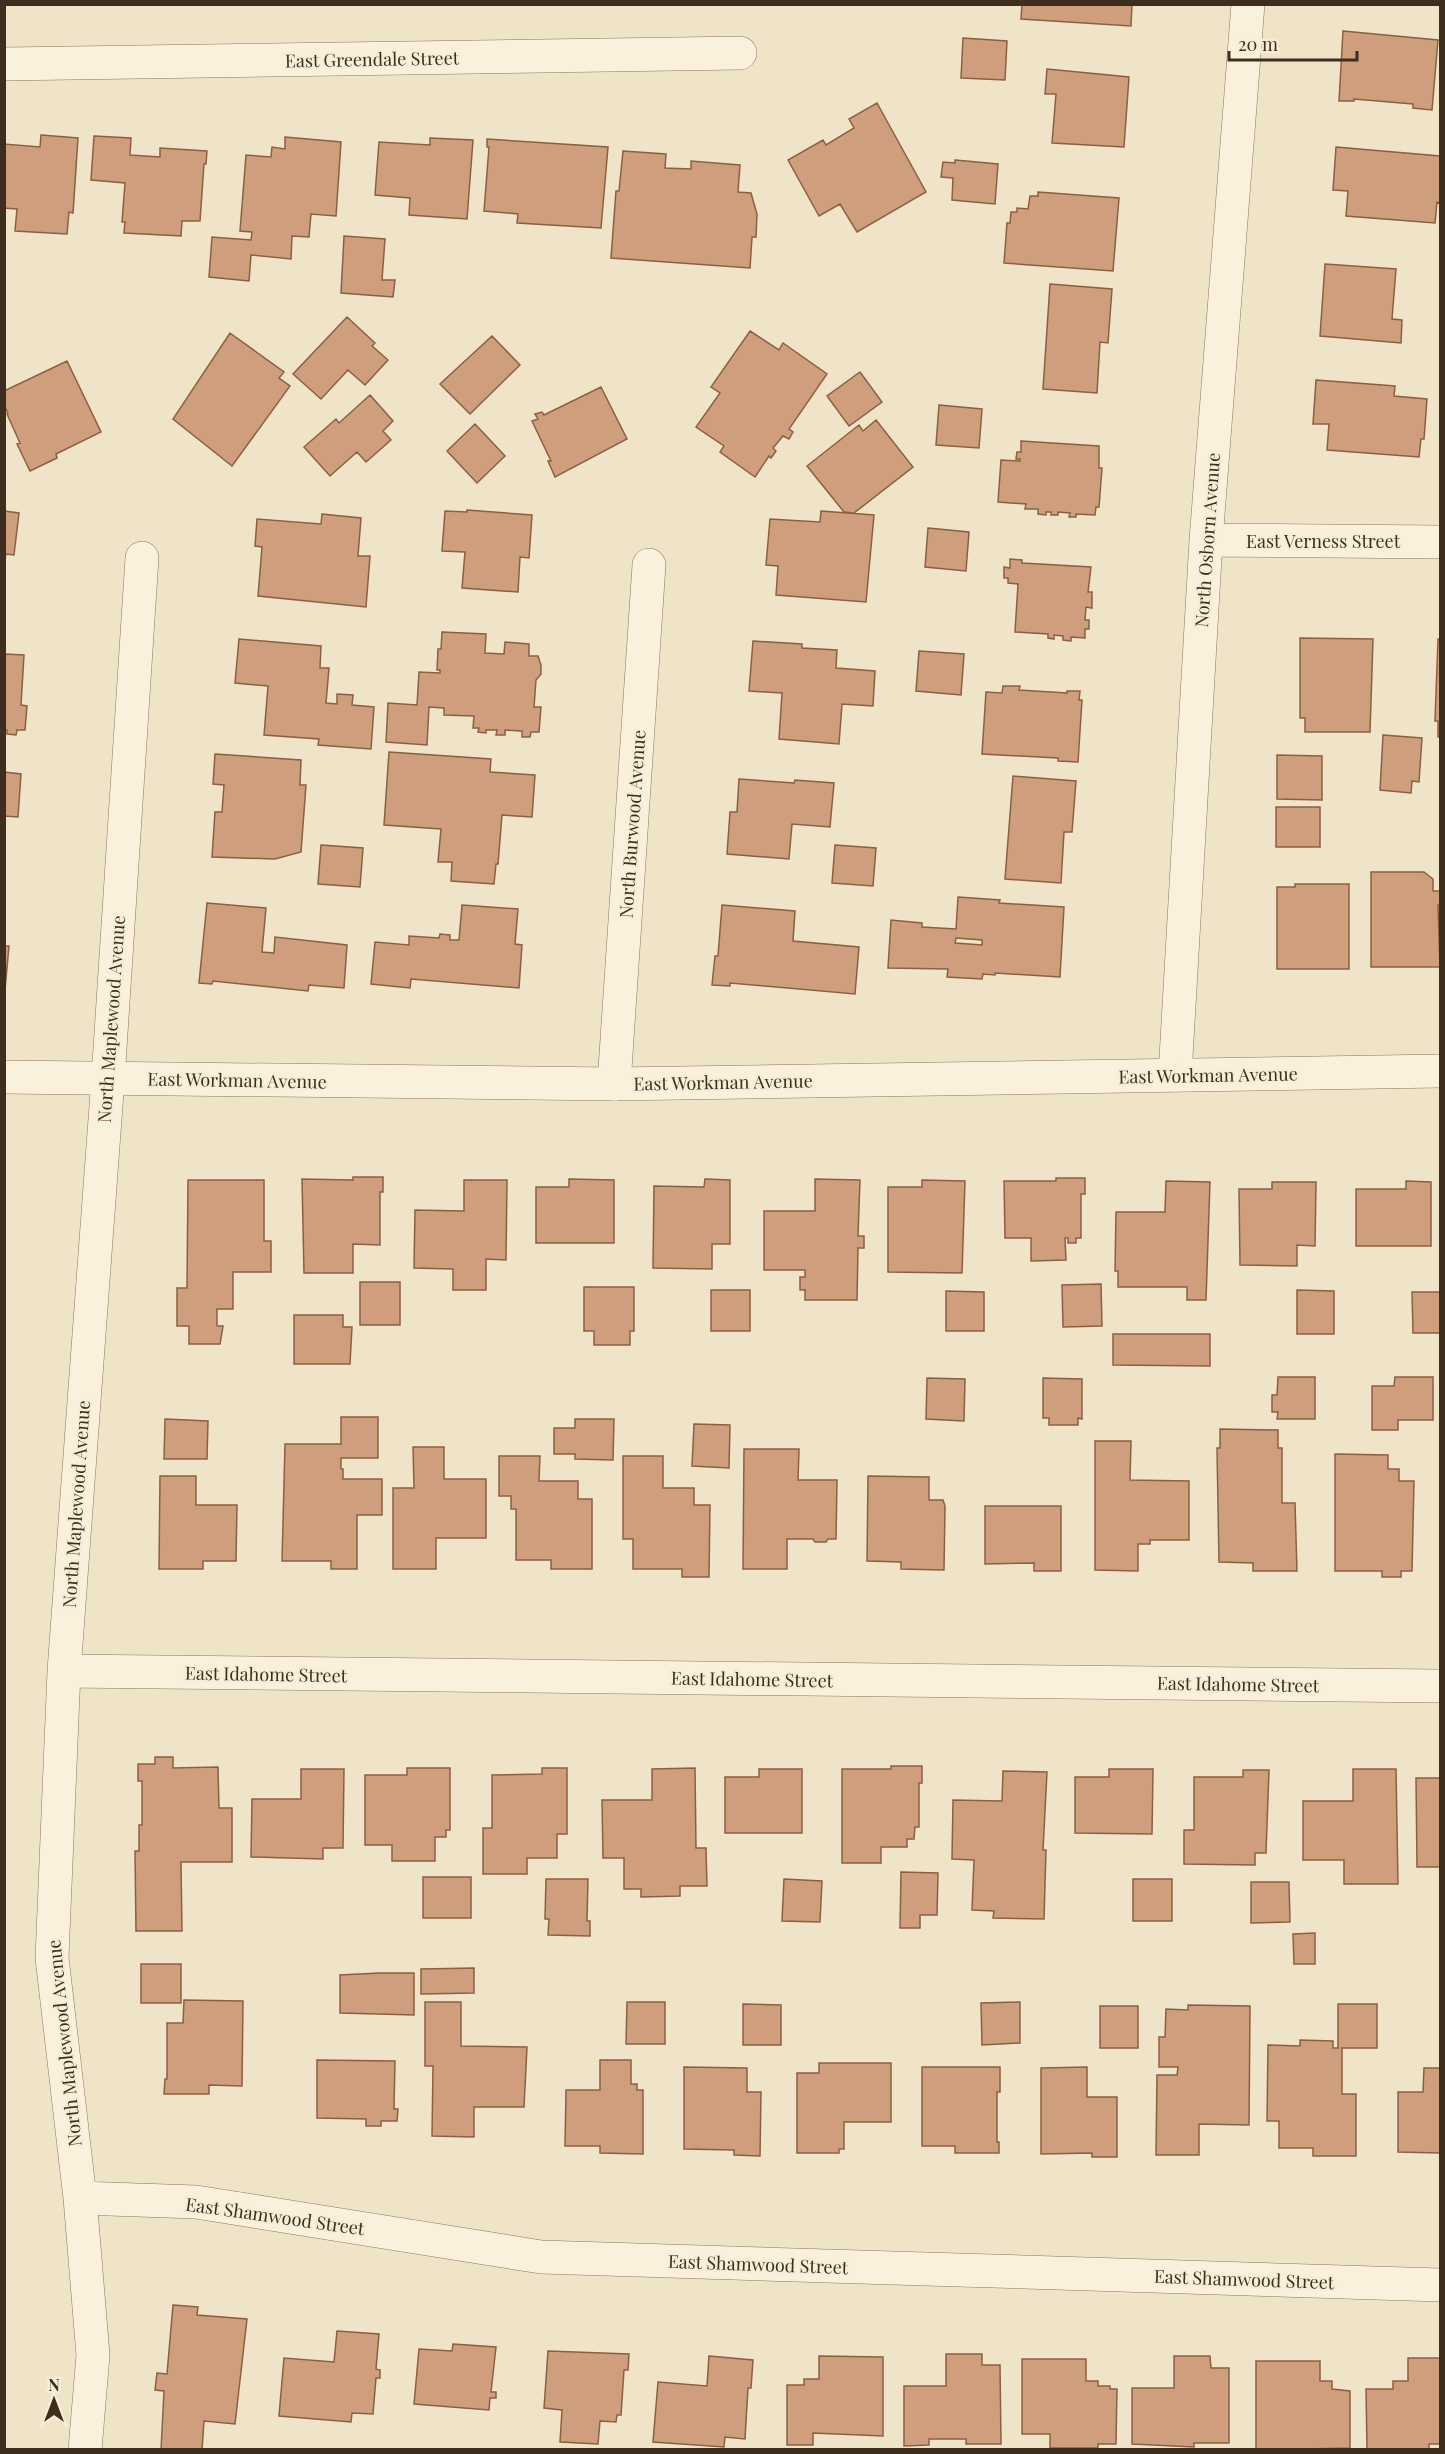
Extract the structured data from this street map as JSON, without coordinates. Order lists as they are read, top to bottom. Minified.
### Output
{"streets":{"street":["East Greendale Street","North Osborn Avenue","East Verness Street","North Burwood Avenue","North Maplewood Avenue","East Workman Avenue","East Idahome Street","East Shamwood Street"]},"crossings":[["North Osborn Avenue","East Verness Street"],["North Osborn Avenue","East Workman Avenue"],["North Burwood Avenue","East Workman Avenue"],["North Maplewood Avenue","East Workman Avenue"],["North Maplewood Avenue","East Idahome Street"],["North Maplewood Avenue","East Shamwood Street"]],"scale_bar":"20 m","north":"top"}
